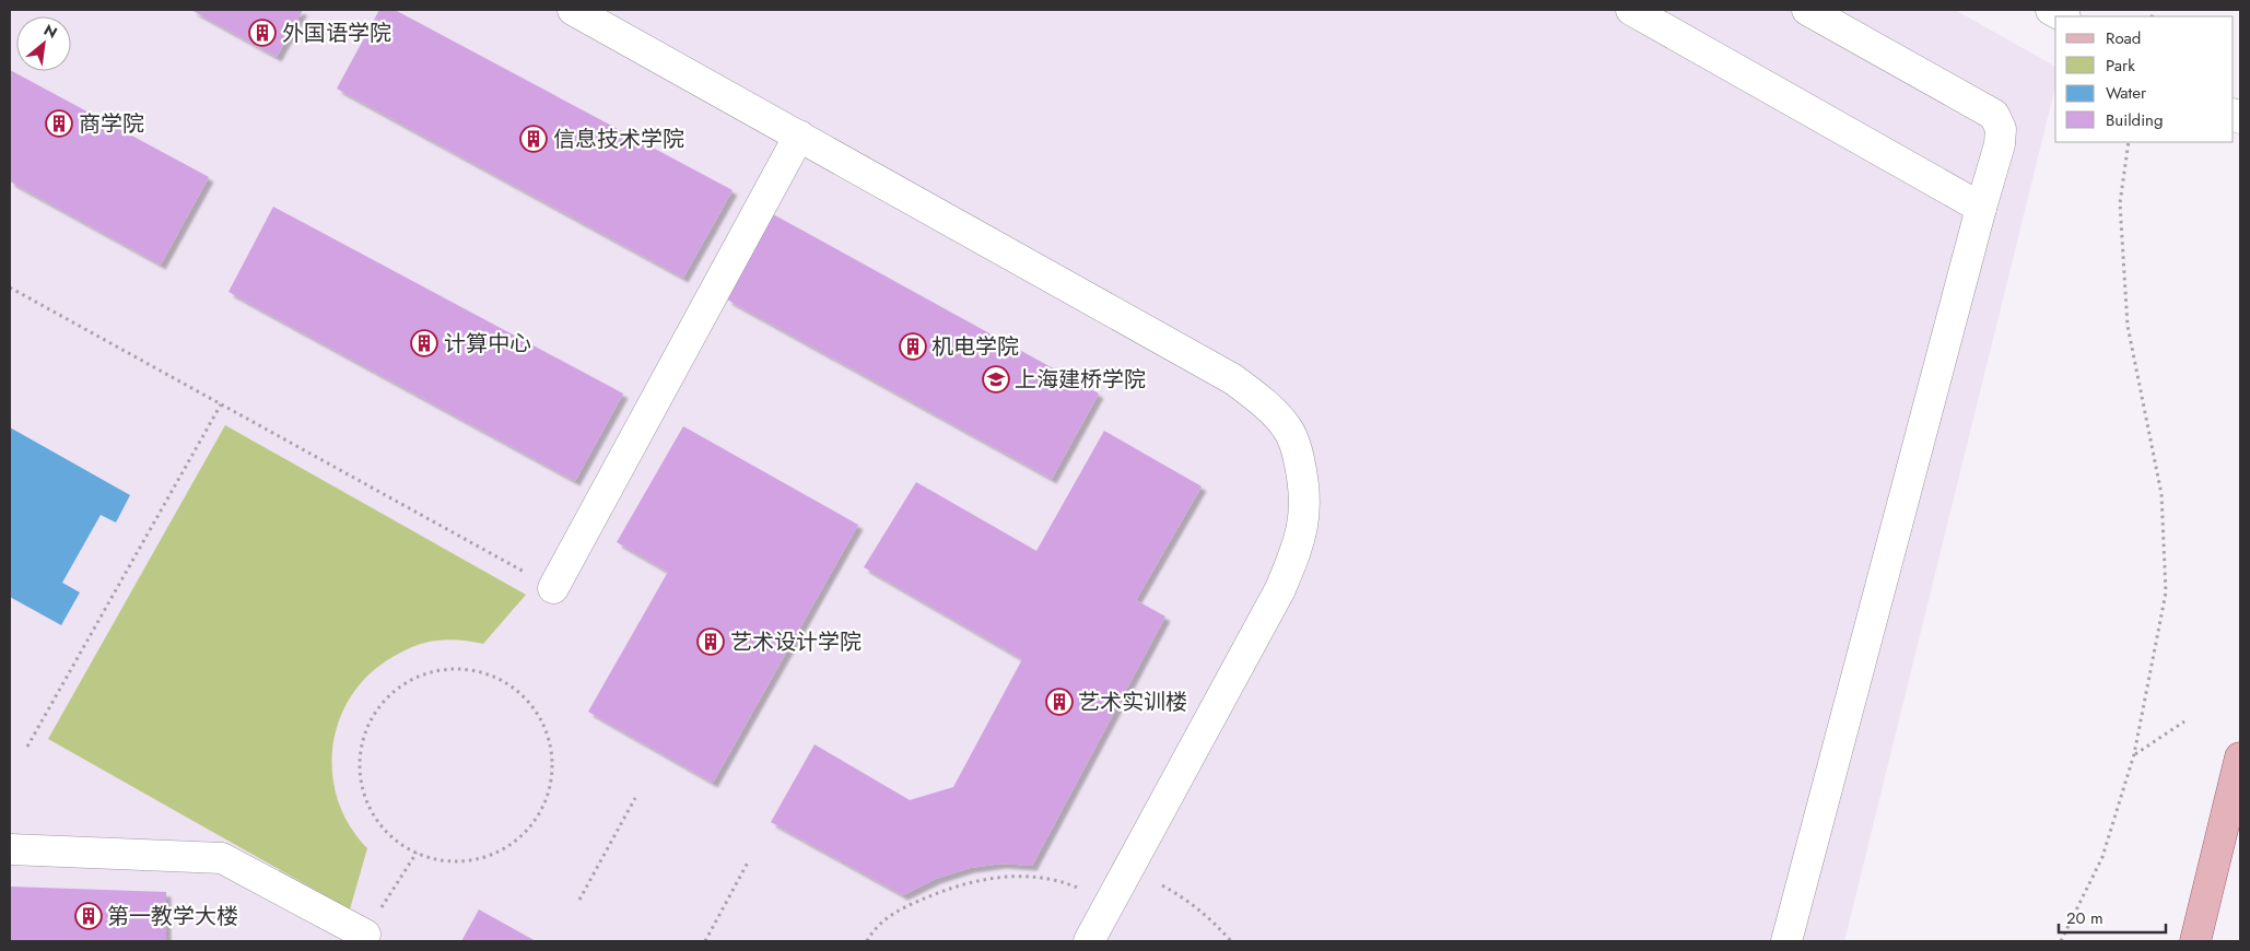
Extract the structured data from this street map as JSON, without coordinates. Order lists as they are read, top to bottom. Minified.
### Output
{"places":{"building":["外国语学院","商学院","信息技术学院","计算中心","机电学院","艺术设计学院","艺术实训楼","第一教学大楼"],"school or university":["上海建桥学院"]},"legend":["Road","Park","Water","Building"],"scale_bar":"20 m","north":"top right"}
